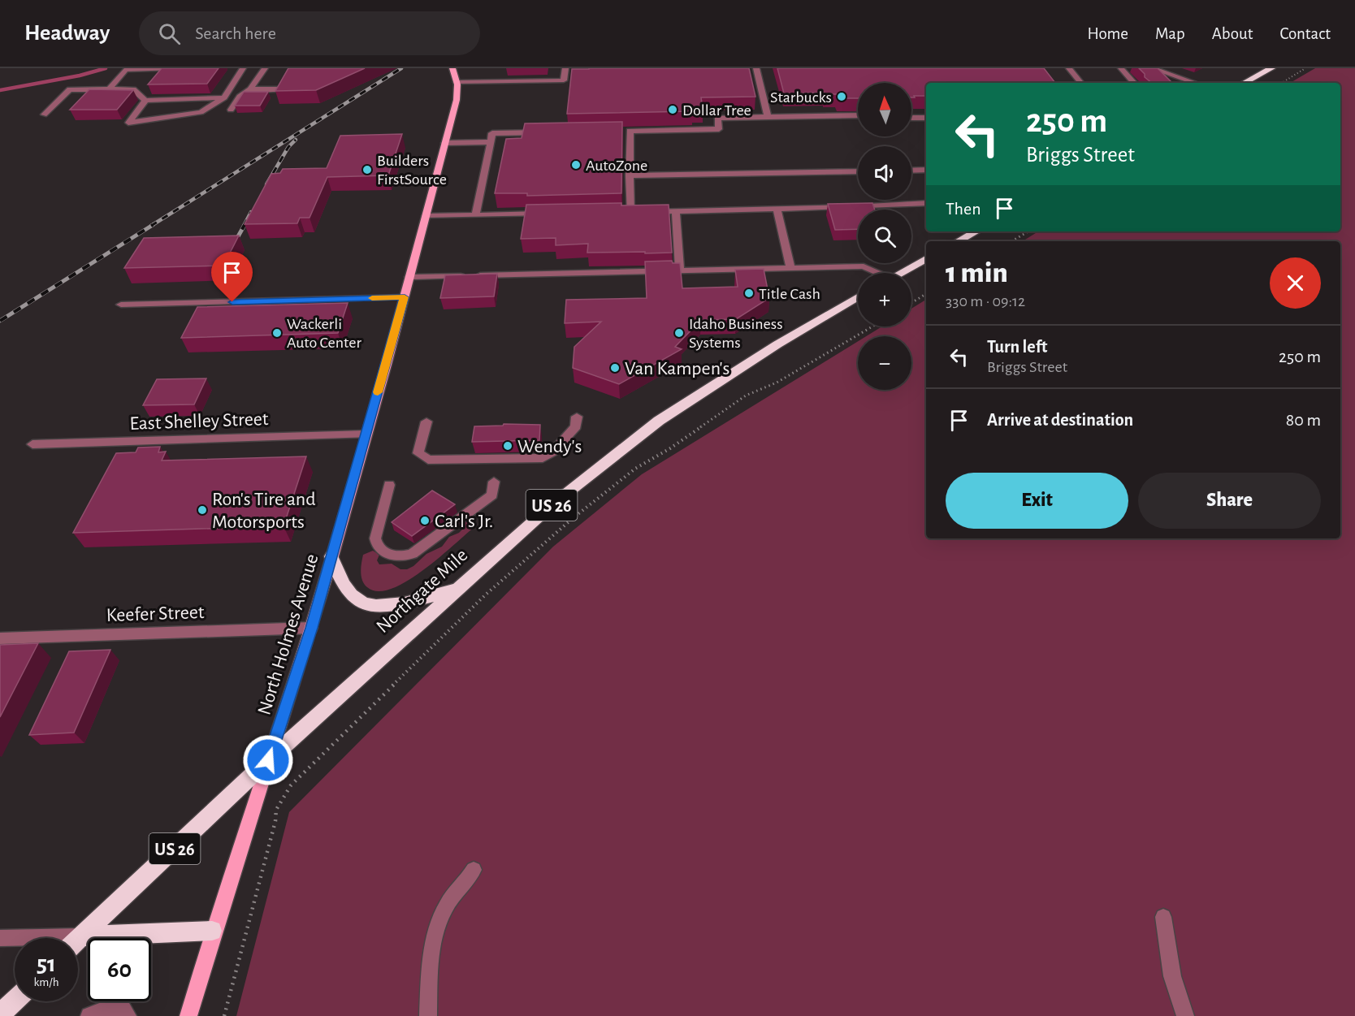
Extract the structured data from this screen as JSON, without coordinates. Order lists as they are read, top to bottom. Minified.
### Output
{"streets":{"highway":["US 26","Northgate Mile"],"main road":["North Holmes Avenue"],"street":["East Shelley Street","Keefer Street"]},"crossings":[["East Shelley Street","North Holmes Avenue"],["Northgate Mile","North Holmes Avenue"],["Keefer Street","North Holmes Avenue"]],"places":["Starbucks","Dollar Tree","AutoZone","Builders FirstSource","Title Cash","Wackerli Auto Center","Idaho Business Systems","Van Kampen's","Wendy's","Ron's Tire and Motorsports","Carl's Jr."],"north":"top","page":{"header":"Headway","search":"Search here","nav":["Home","Map","About","Contact"],"map_buttons":["+","−"],"turn":["250 m","Briggs Street"],"then":"Then","heading":["1 min","330 m · 09:12"],"list":[{"name":"Turn left","note":"Briggs Street","value":"250 m"},{"name":"Arrive at destination","value":"80 m"}],"buttons":["Exit","Share"],"speed":"51 km/h","limit":"60"}}
